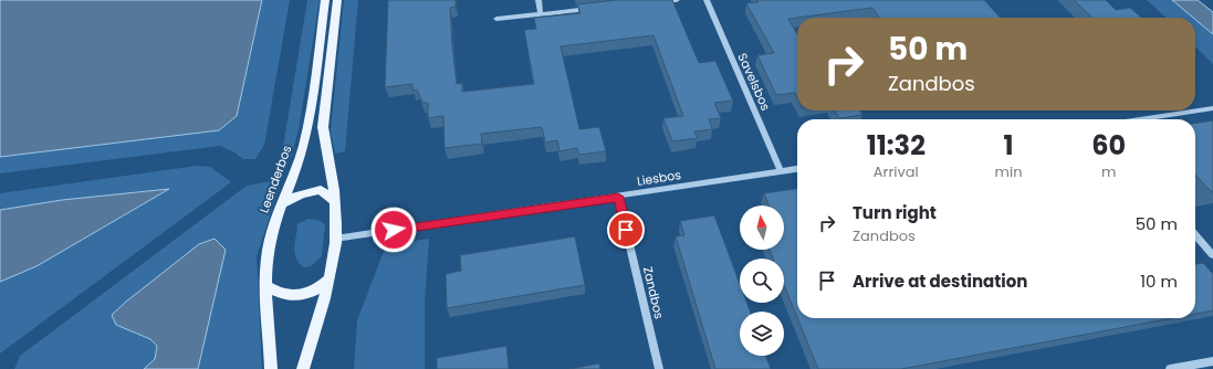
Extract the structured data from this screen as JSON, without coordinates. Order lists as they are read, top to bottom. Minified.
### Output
{"streets":{"main road":["Leenderbos"],"street":["Savelsbos","Liesbos","Zandbos"]},"crossings":[["Savelsbos","Liesbos"],["Liesbos","Leenderbos"],["Liesbos","Zandbos"]],"north":"top","page":{"turn":["50 m","Zandbos"],"eta":["11:32","Arrival","1","min","60","m"],"list":[{"name":"Turn right","note":"Zandbos","value":"50 m"},{"name":"Arrive at destination","value":"10 m"}]}}
